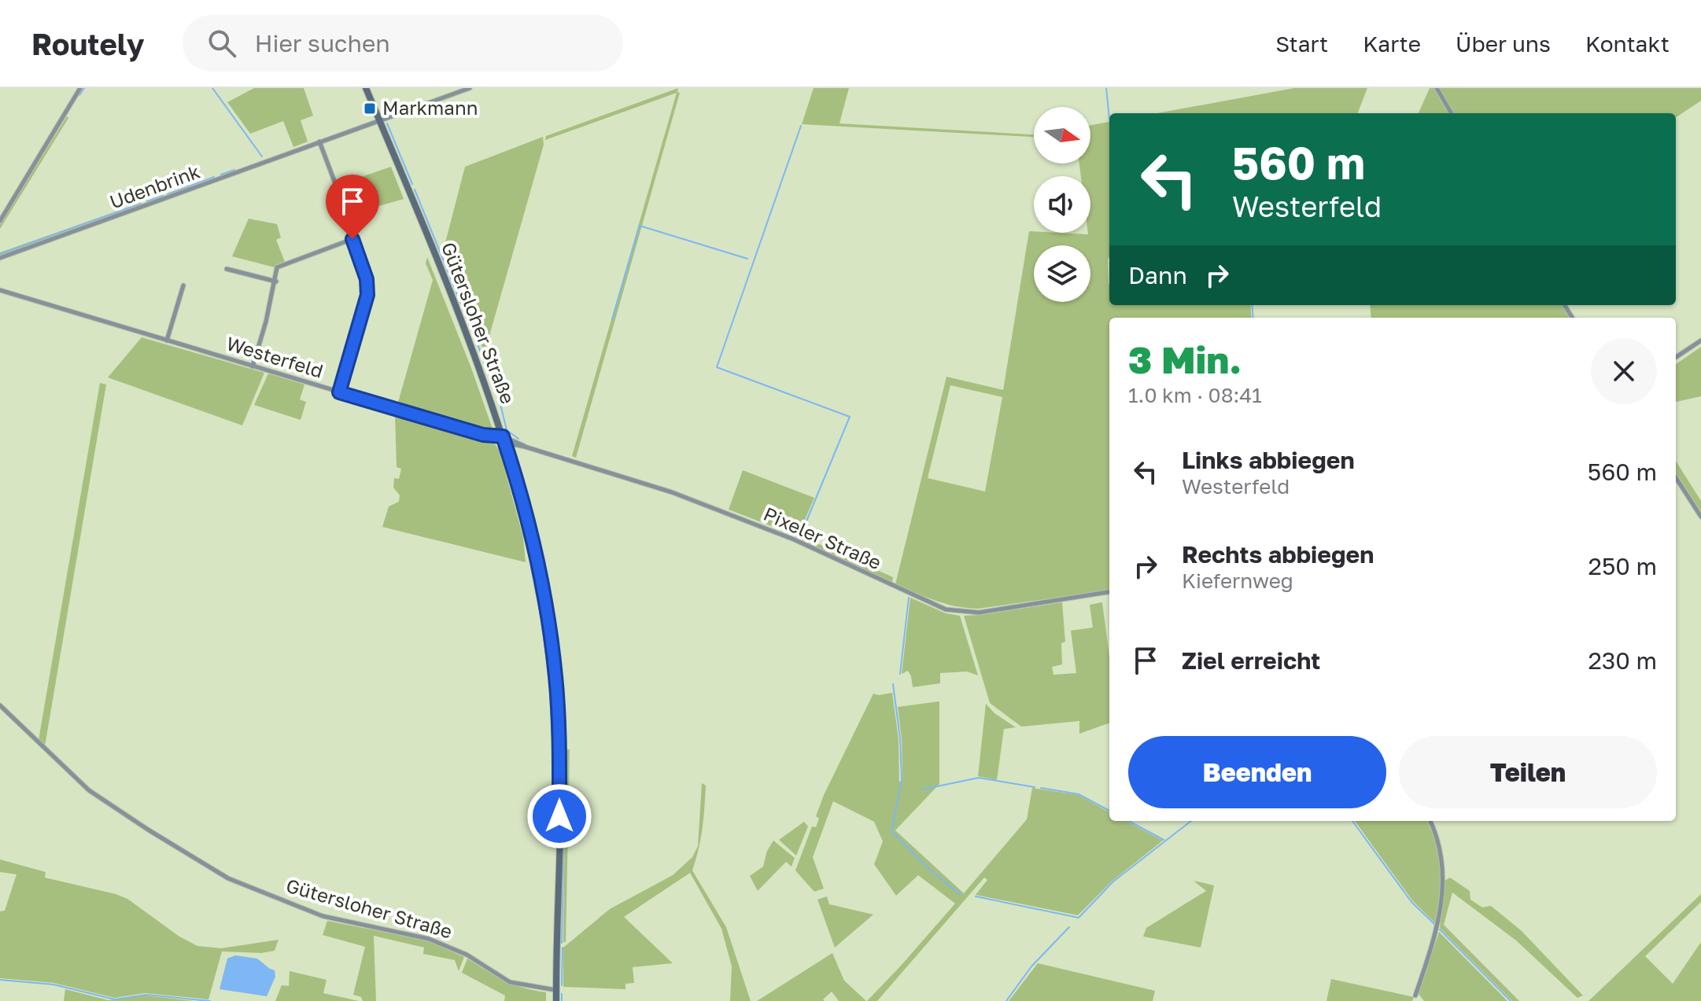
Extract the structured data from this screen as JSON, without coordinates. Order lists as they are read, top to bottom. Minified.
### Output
{"streets":{"main road":["Gütersloher Straße"],"street":["Udenbrink","Westerfeld","Pixeler Straße"]},"crossings":[["Udenbrink","Gütersloher Straße"],["Gütersloher Straße","Westerfeld"],["Gütersloher Straße","Pixeler Straße"],["Westerfeld","Pixeler Straße"]],"places":{"transit":["Markmann"]},"north":"right","page":{"header":"Routely","search":"Hier suchen","nav":["Start","Karte","Über uns","Kontakt"],"turn":["560 m","Westerfeld"],"then":"Dann","heading":["3 Min.","1.0 km · 08:41"],"list":[{"name":"Links abbiegen","note":"Westerfeld","value":"560 m"},{"name":"Rechts abbiegen","note":"Kiefernweg","value":"250 m"},{"name":"Ziel erreicht","value":"230 m"}],"buttons":["Beenden","Teilen"]}}
